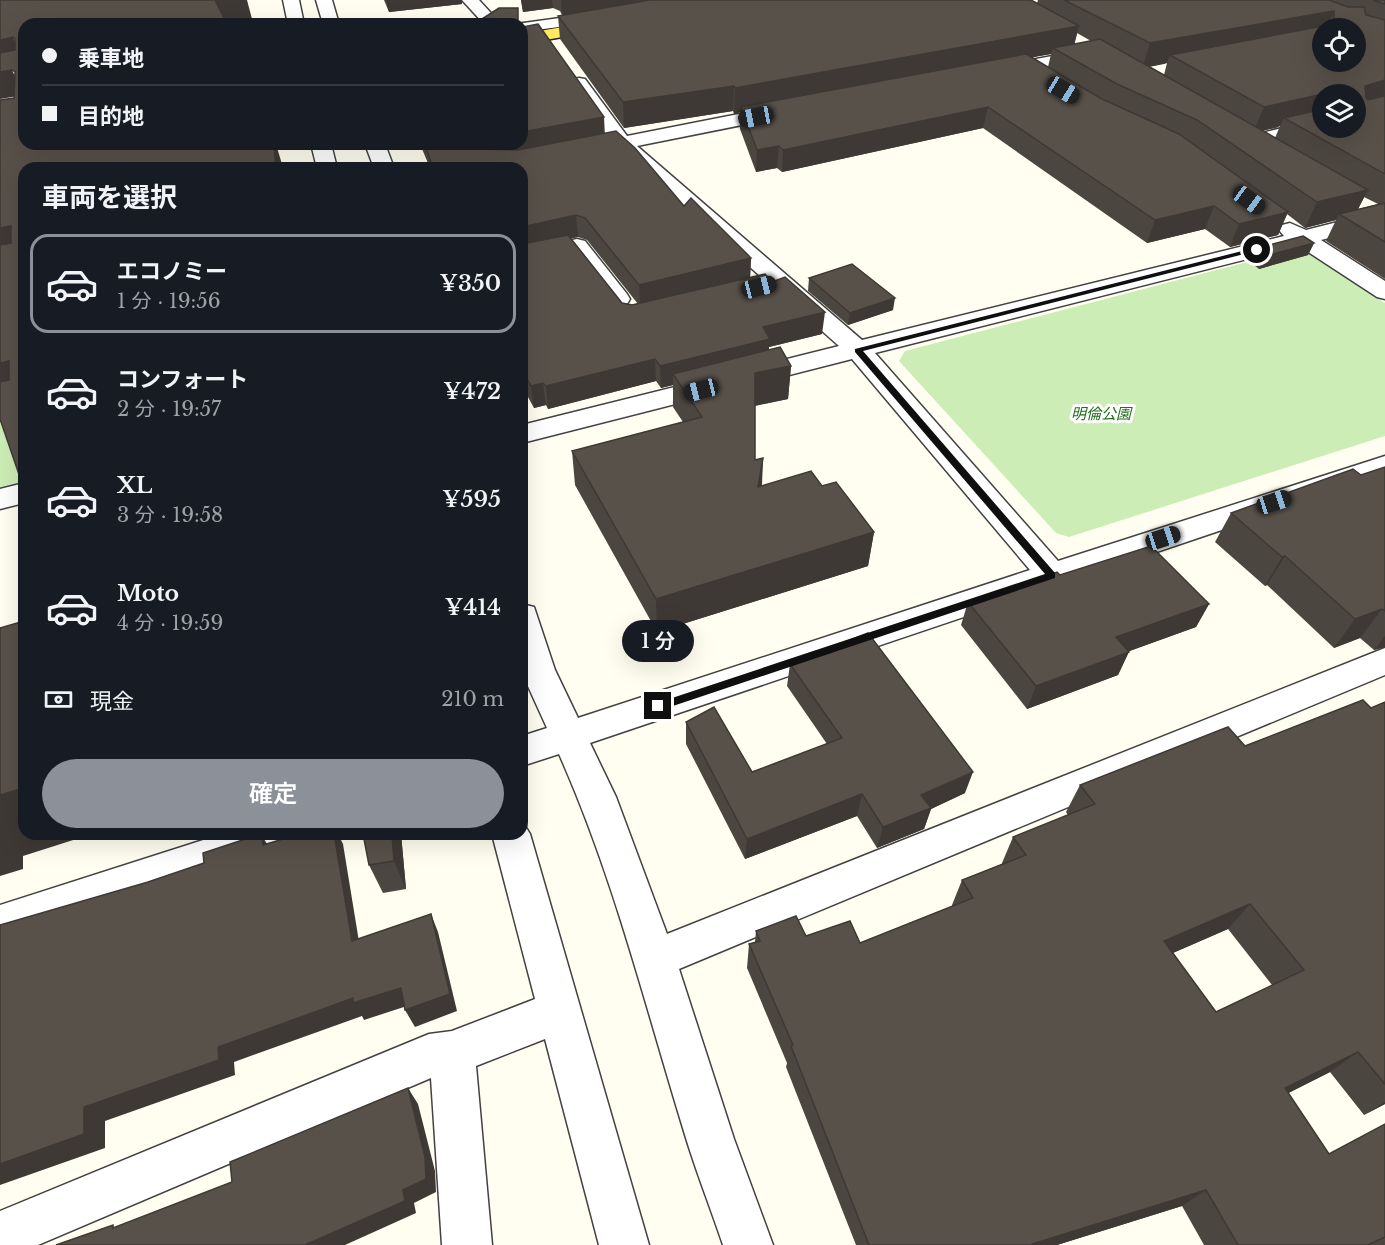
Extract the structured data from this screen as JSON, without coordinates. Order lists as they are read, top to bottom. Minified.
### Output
{"parks":["明倫公園"],"page":{"banner":["乗車地","目的地"],"heading":"車両を選択","list":[{"name":"エコノミー","note":"1 分 · 19:56","value":"¥350"},{"name":"コンフォート","note":"2 分 · 19:57","value":"¥472"},{"name":"XL","note":"3 分 · 19:58","value":"¥595"},{"name":"Moto","note":"4 分 · 19:59","value":"¥414"}],"bubble":"1 分","pay":["現金","210 m"],"buttons":"確定"}}
